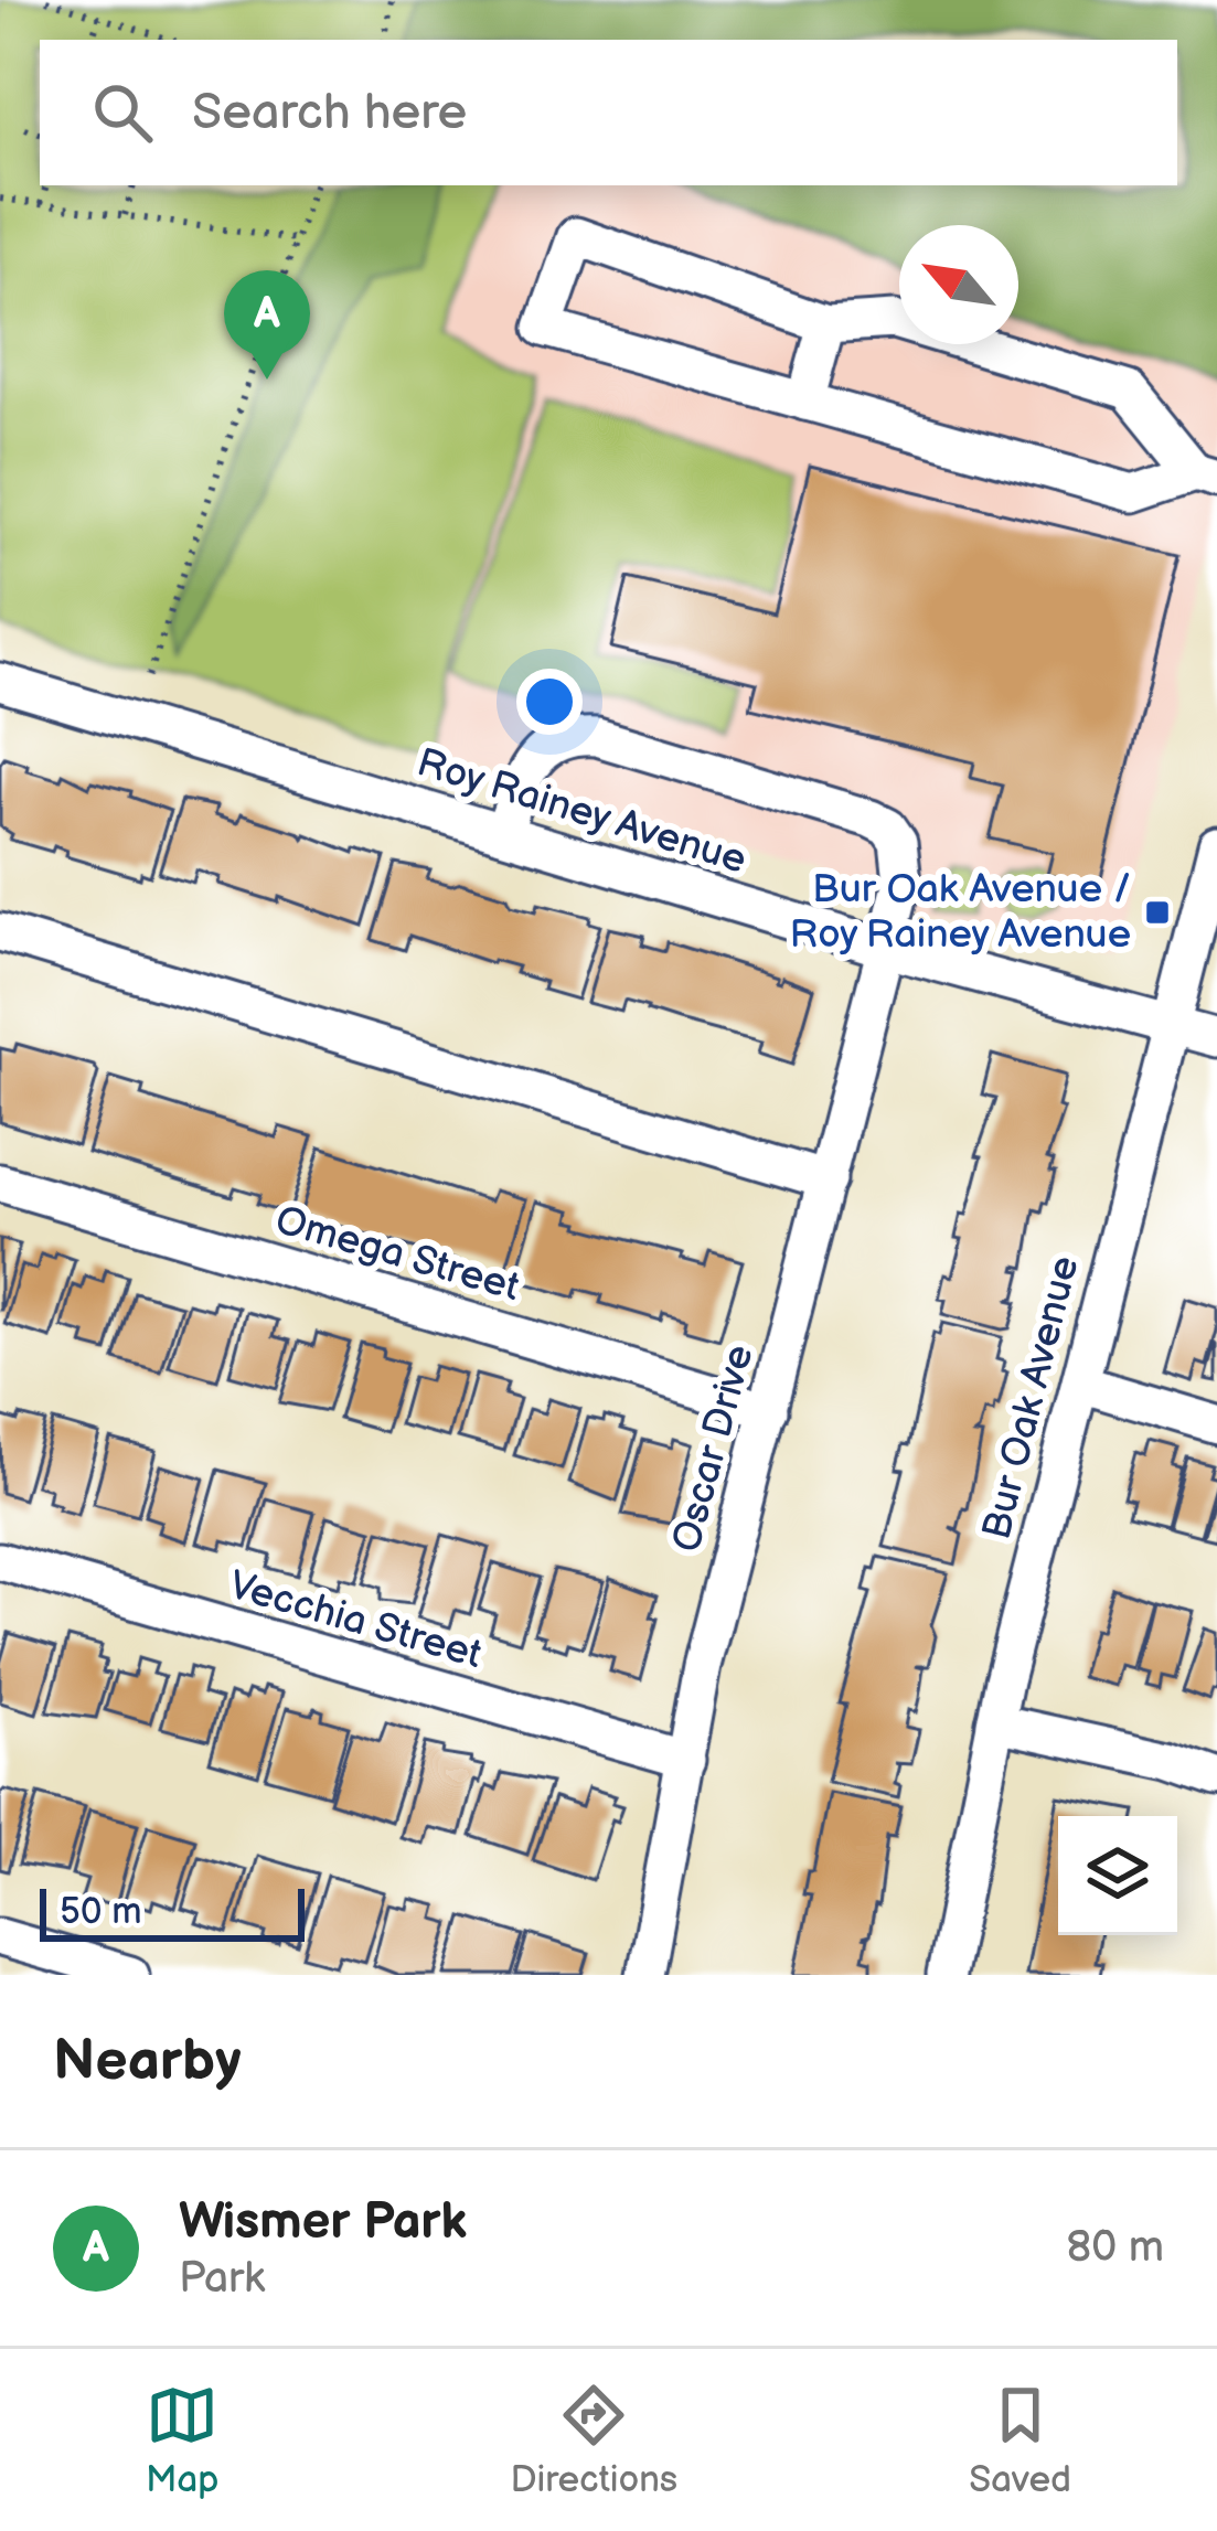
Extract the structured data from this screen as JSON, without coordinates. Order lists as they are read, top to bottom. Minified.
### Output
{"streets":{"street":["Roy Rainey Avenue","Omega Street","Bur Oak Avenue","Oscar Drive","Vecchia Street"]},"crossings":[["Roy Rainey Avenue","Bur Oak Avenue"],["Roy Rainey Avenue","Oscar Drive"],["Omega Street","Oscar Drive"],["Oscar Drive","Vecchia Street"]],"places":{"transit":["Bur Oak Avenue / Roy Rainey Avenue"]},"scale_bar":"50 m","north":"top left","page":{"search":"Search here","pins":"A","scale":"50 m","heading":"Nearby","list":[{"mark":"A","name":"Wismer Park","note":"Park","value":"80 m"}],"nav":["Map","Directions","Saved"]}}
